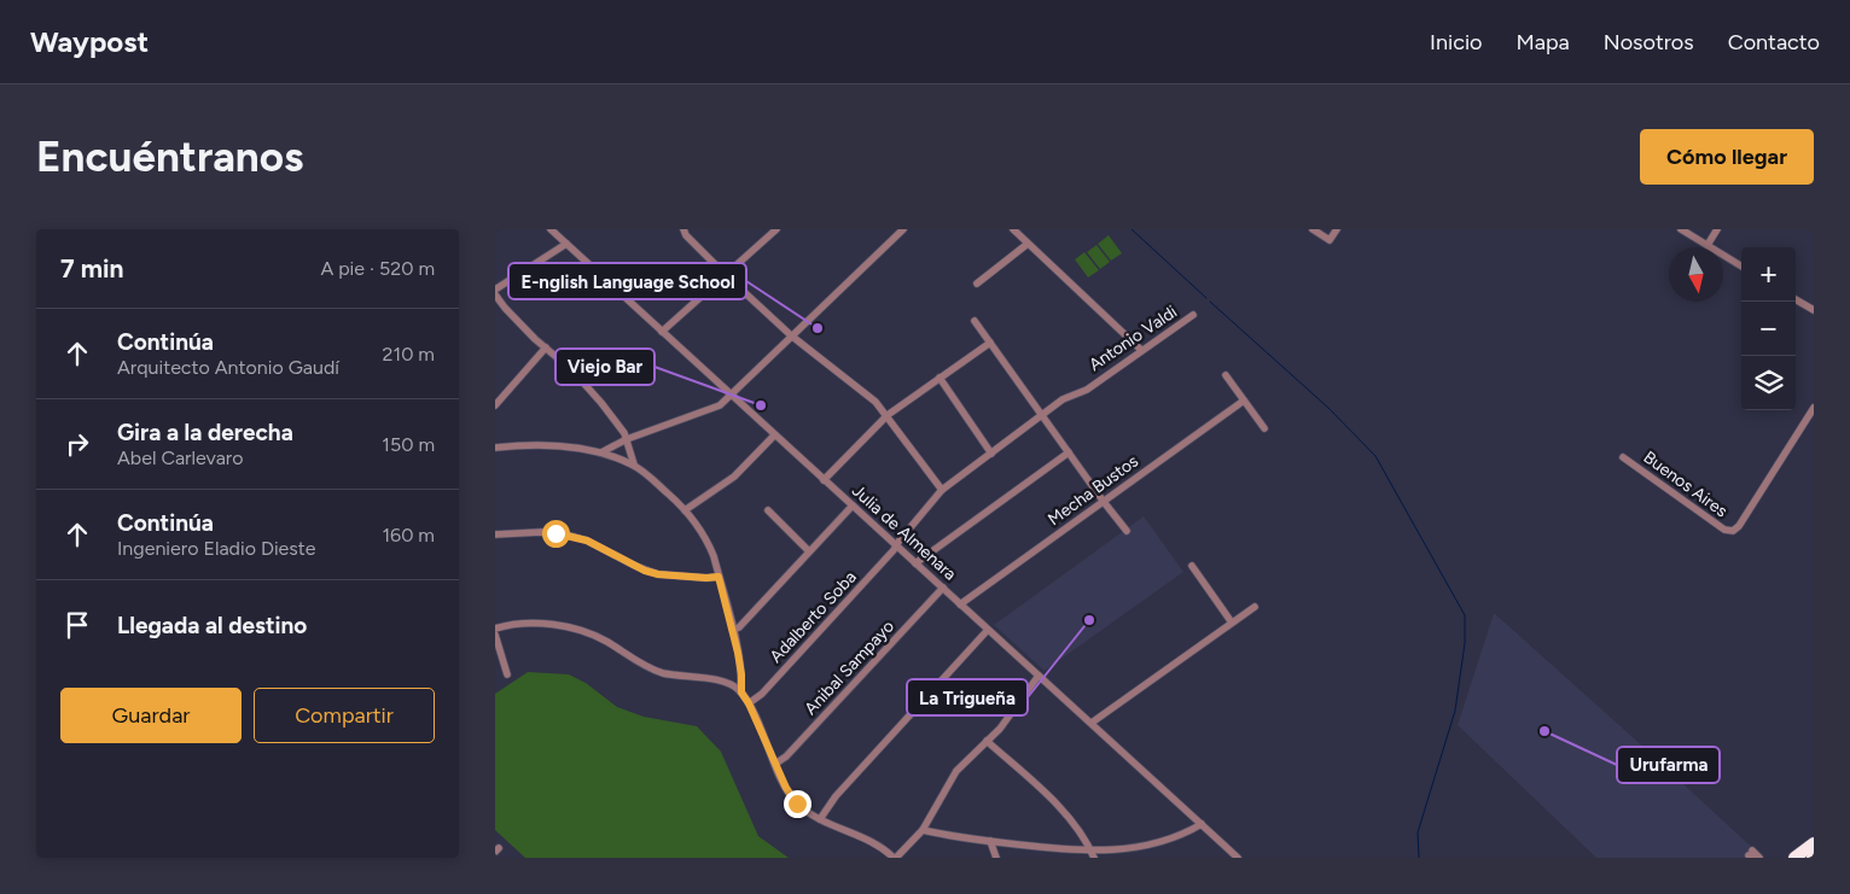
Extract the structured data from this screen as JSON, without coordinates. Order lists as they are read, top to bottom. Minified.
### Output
{"streets":{"street":["Antonio Valdi","Buenos Aires","Mecha Bustos","Julia de Almenara","Adalberto Soba","Anibal Sampayo"]},"crossings":[["Antonio Valdi","Adalberto Soba"],["Mecha Bustos","Julia de Almenara"],["Julia de Almenara","Adalberto Soba"],["Julia de Almenara","Anibal Sampayo"]],"places":["E-nglish Language School","Viejo Bar","La Trigueña","Urufarma"],"north":"bottom","page":{"header":"Waypost","nav":["Inicio","Mapa","Nosotros","Contacto"],"buttons":["Cómo llegar",["Guardar","Compartir"]],"title":"Encuéntranos","heading":["7 min","A pie · 520 m"],"map_buttons":["+","−"],"list":[["Continúa","Arquitecto Antonio Gaudí","210 m"],["Gira a la derecha","Abel Carlevaro","150 m"],["Continúa","Ingeniero Eladio Dieste","160 m"],"Llegada al destino"]}}
